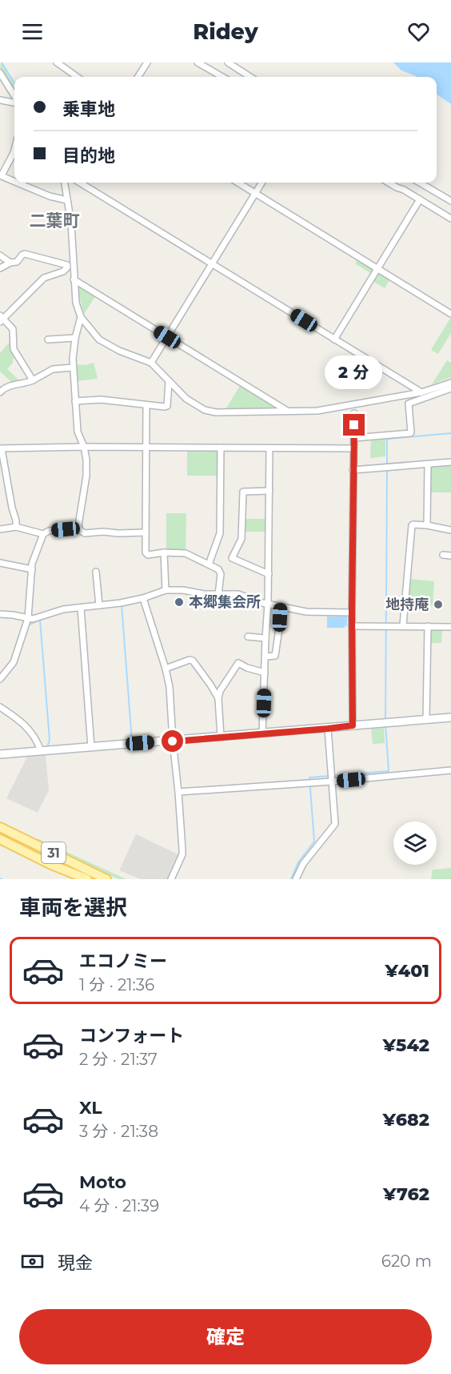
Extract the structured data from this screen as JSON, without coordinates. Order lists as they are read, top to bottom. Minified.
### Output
{"streets":{"main road":["31"]},"districts":["二葉町"],"places":["本郷集会所","地持庵"],"page":{"header":"Ridey","banner":["乗車地","目的地"],"bubble":"2 分","heading":"車両を選択","list":[{"name":"エコノミー","note":"1 分 · 21:36","value":"¥401"},{"name":"コンフォート","note":"2 分 · 21:37","value":"¥542"},{"name":"XL","note":"3 分 · 21:38","value":"¥682"},{"name":"Moto","note":"4 分 · 21:39","value":"¥762"}],"pay":["現金","620 m"],"buttons":"確定"}}
